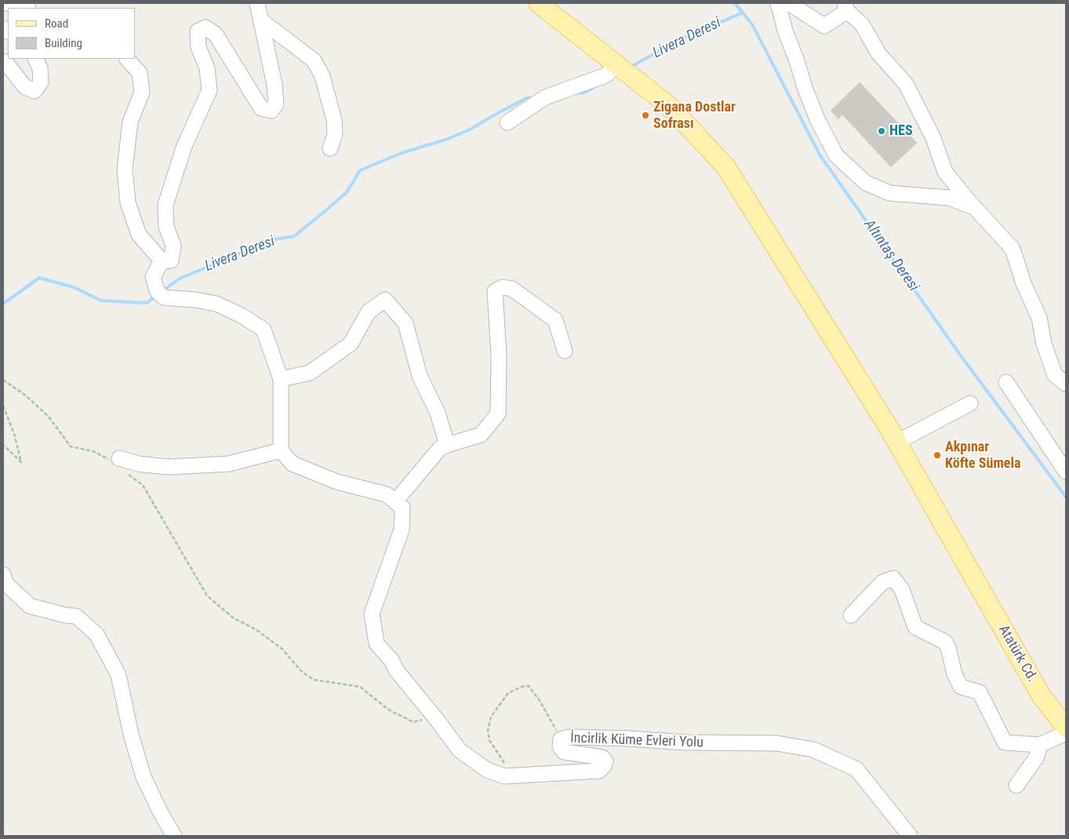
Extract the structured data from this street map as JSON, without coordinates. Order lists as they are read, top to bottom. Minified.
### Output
{"streets":{"main road":["Atatürk Cd."],"street":["İncirlik Küme Evleri Yolu"]},"water":["Livera Deresi","Altıntaş Deresi"],"places":["Zigana Dostlar Sofrası","HES","Akpınar Köfte Sümela"],"legend":["Road","Building"]}
